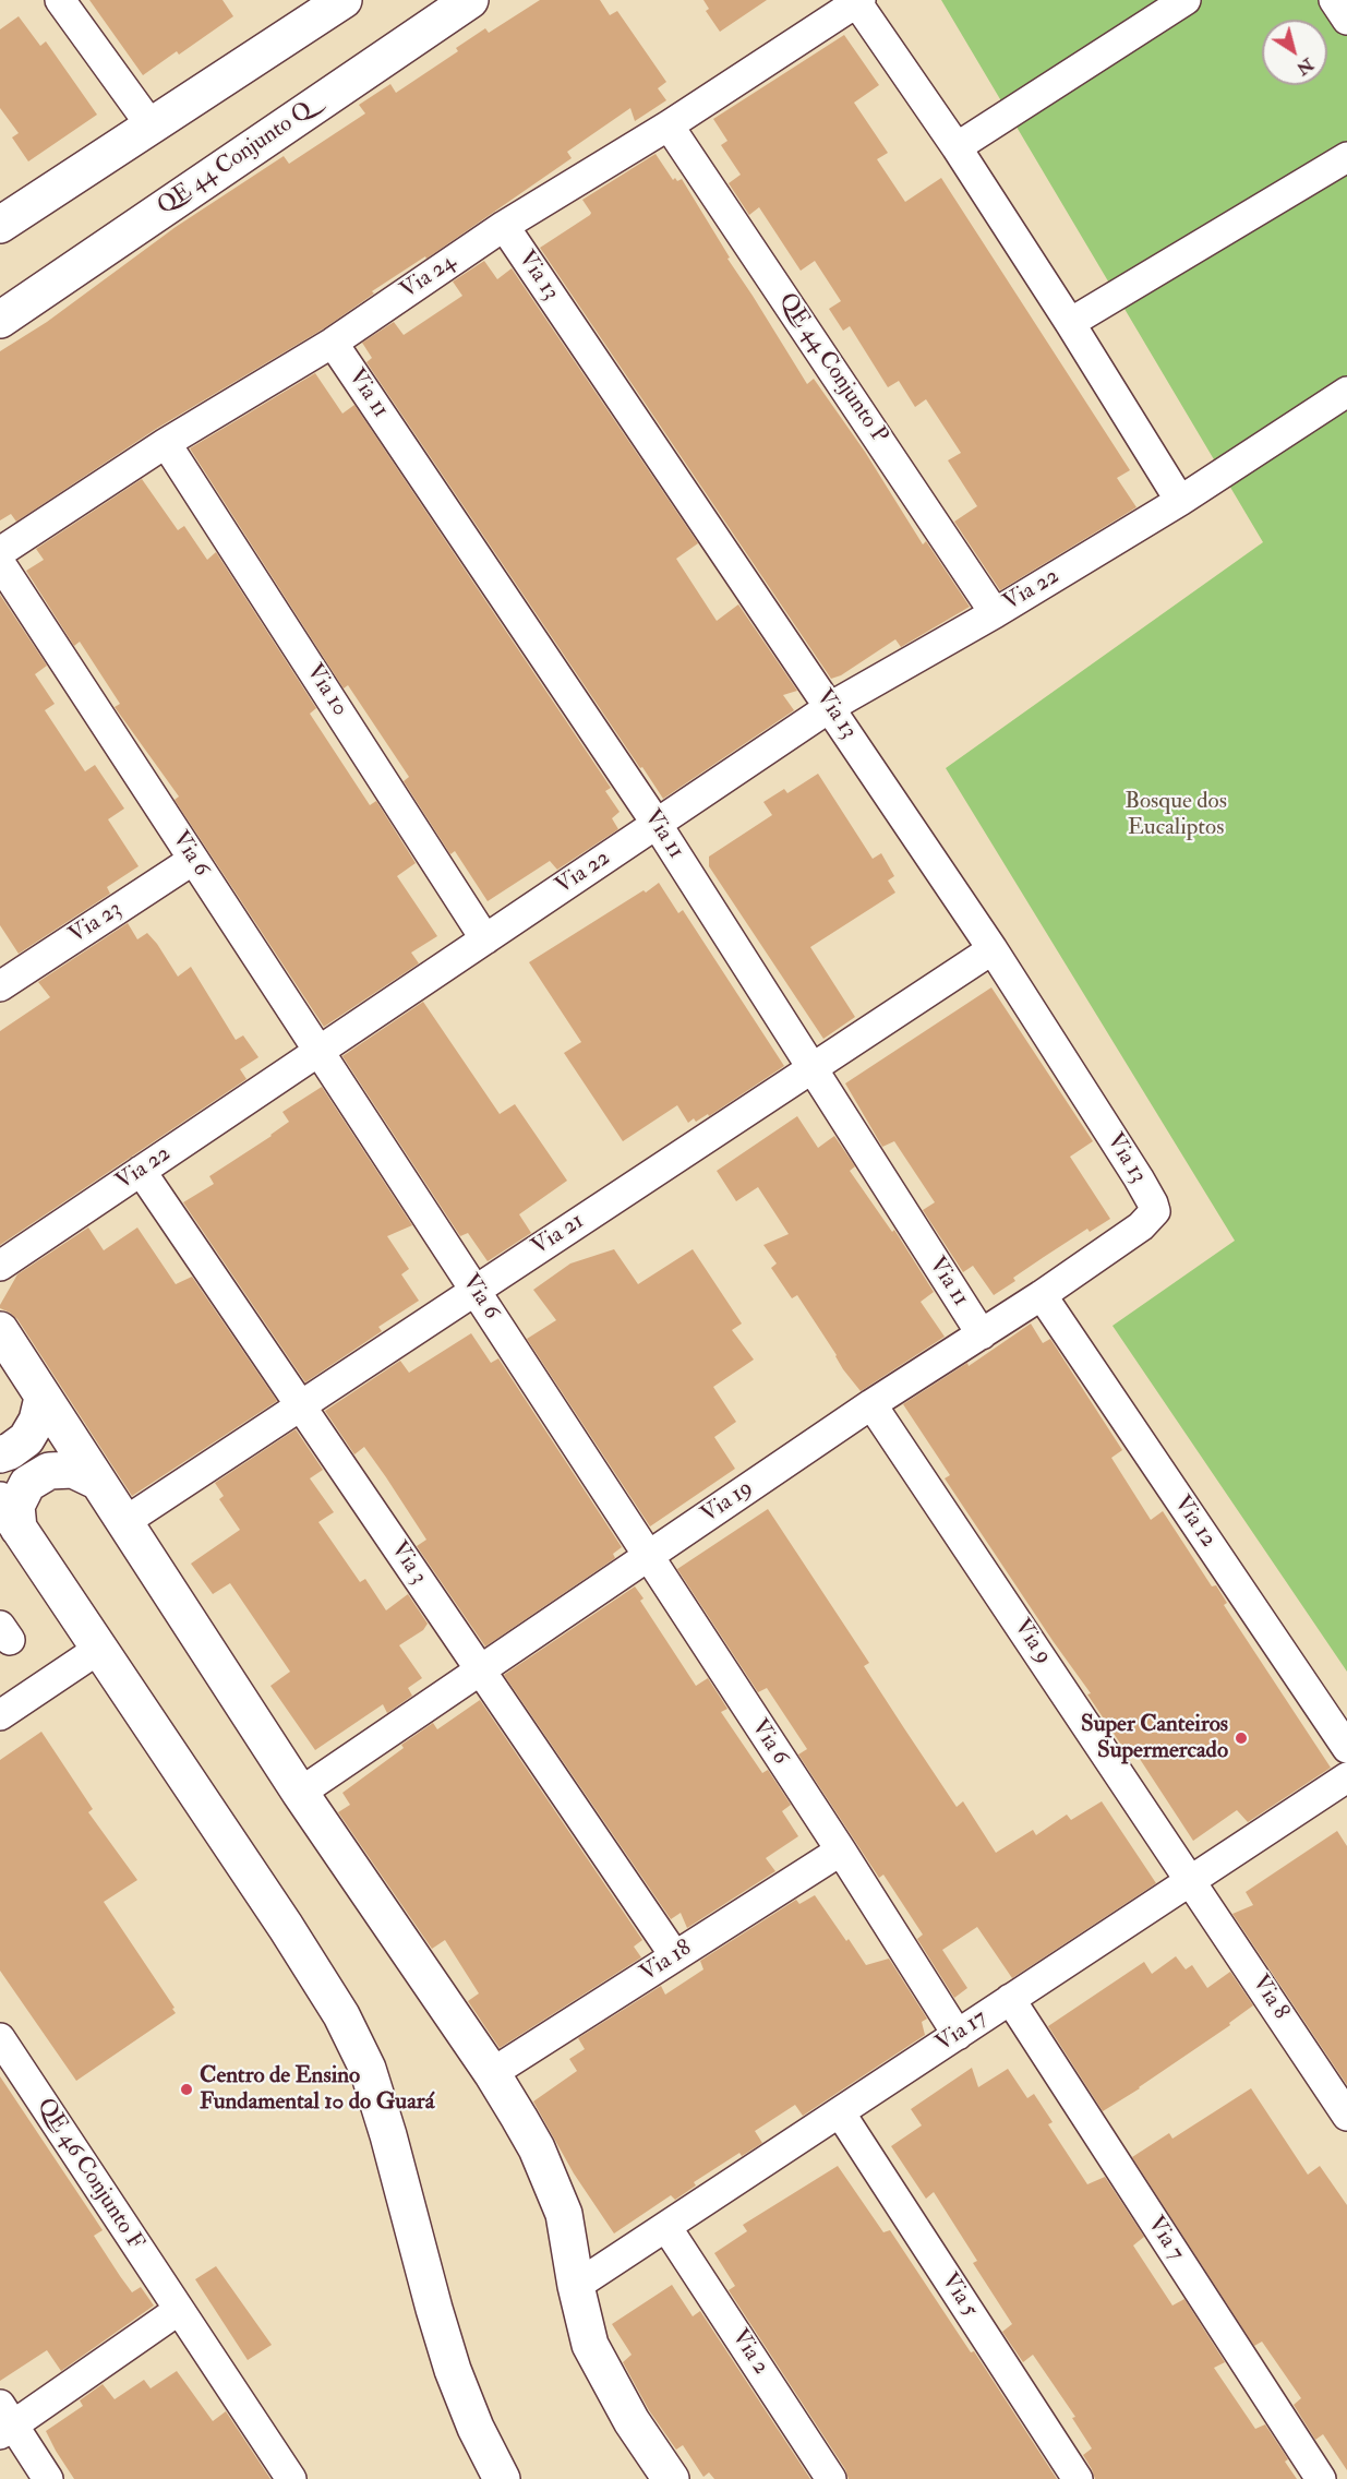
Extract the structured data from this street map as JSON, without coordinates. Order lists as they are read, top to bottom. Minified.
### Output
{"streets":{"street":["QE 44 Conjunto Q","Via 13","Via 24","QE 44 Conjunto P","Via 11","Via 22","Via 10","Via 6","Via 23","Via 21","Via 19","Via 12","Via 3","Via 9","Via 18","Via 8","Via 17","QE 46 Conjunto F","Via 7","Via 5","Via 2"]},"crossings":[["Via 13","Via 24"],["Via 13","Via 22"],["Via 13","Via 21"],["Via 13","Via 19"],["Via 24","QE 44 Conjunto P"],["Via 24","Via 11"],["Via 24","Via 10"],["QE 44 Conjunto P","Via 22"],["Via 11","Via 22"],["Via 11","Via 21"],["Via 11","Via 19"],["Via 22","Via 10"],["Via 22","Via 6"],["Via 22","Via 3"],["Via 6","Via 23"],["Via 6","Via 21"],["Via 6","Via 19"],["Via 6","Via 18"],["Via 6","Via 17"],["Via 21","Via 3"],["Via 19","Via 12"],["Via 19","Via 3"],["Via 19","Via 9"],["Via 3","Via 18"],["Via 9","Via 8"],["Via 9","Via 17"],["Via 8","Via 17"],["Via 17","Via 7"],["Via 17","Via 5"],["Via 17","Via 2"]],"parks":["Bosque dos Eucaliptos"],"places":["Super Canteiros Supermercado","Centro de Ensino Fundamental 10 do Guará"],"north":"bottom right"}
